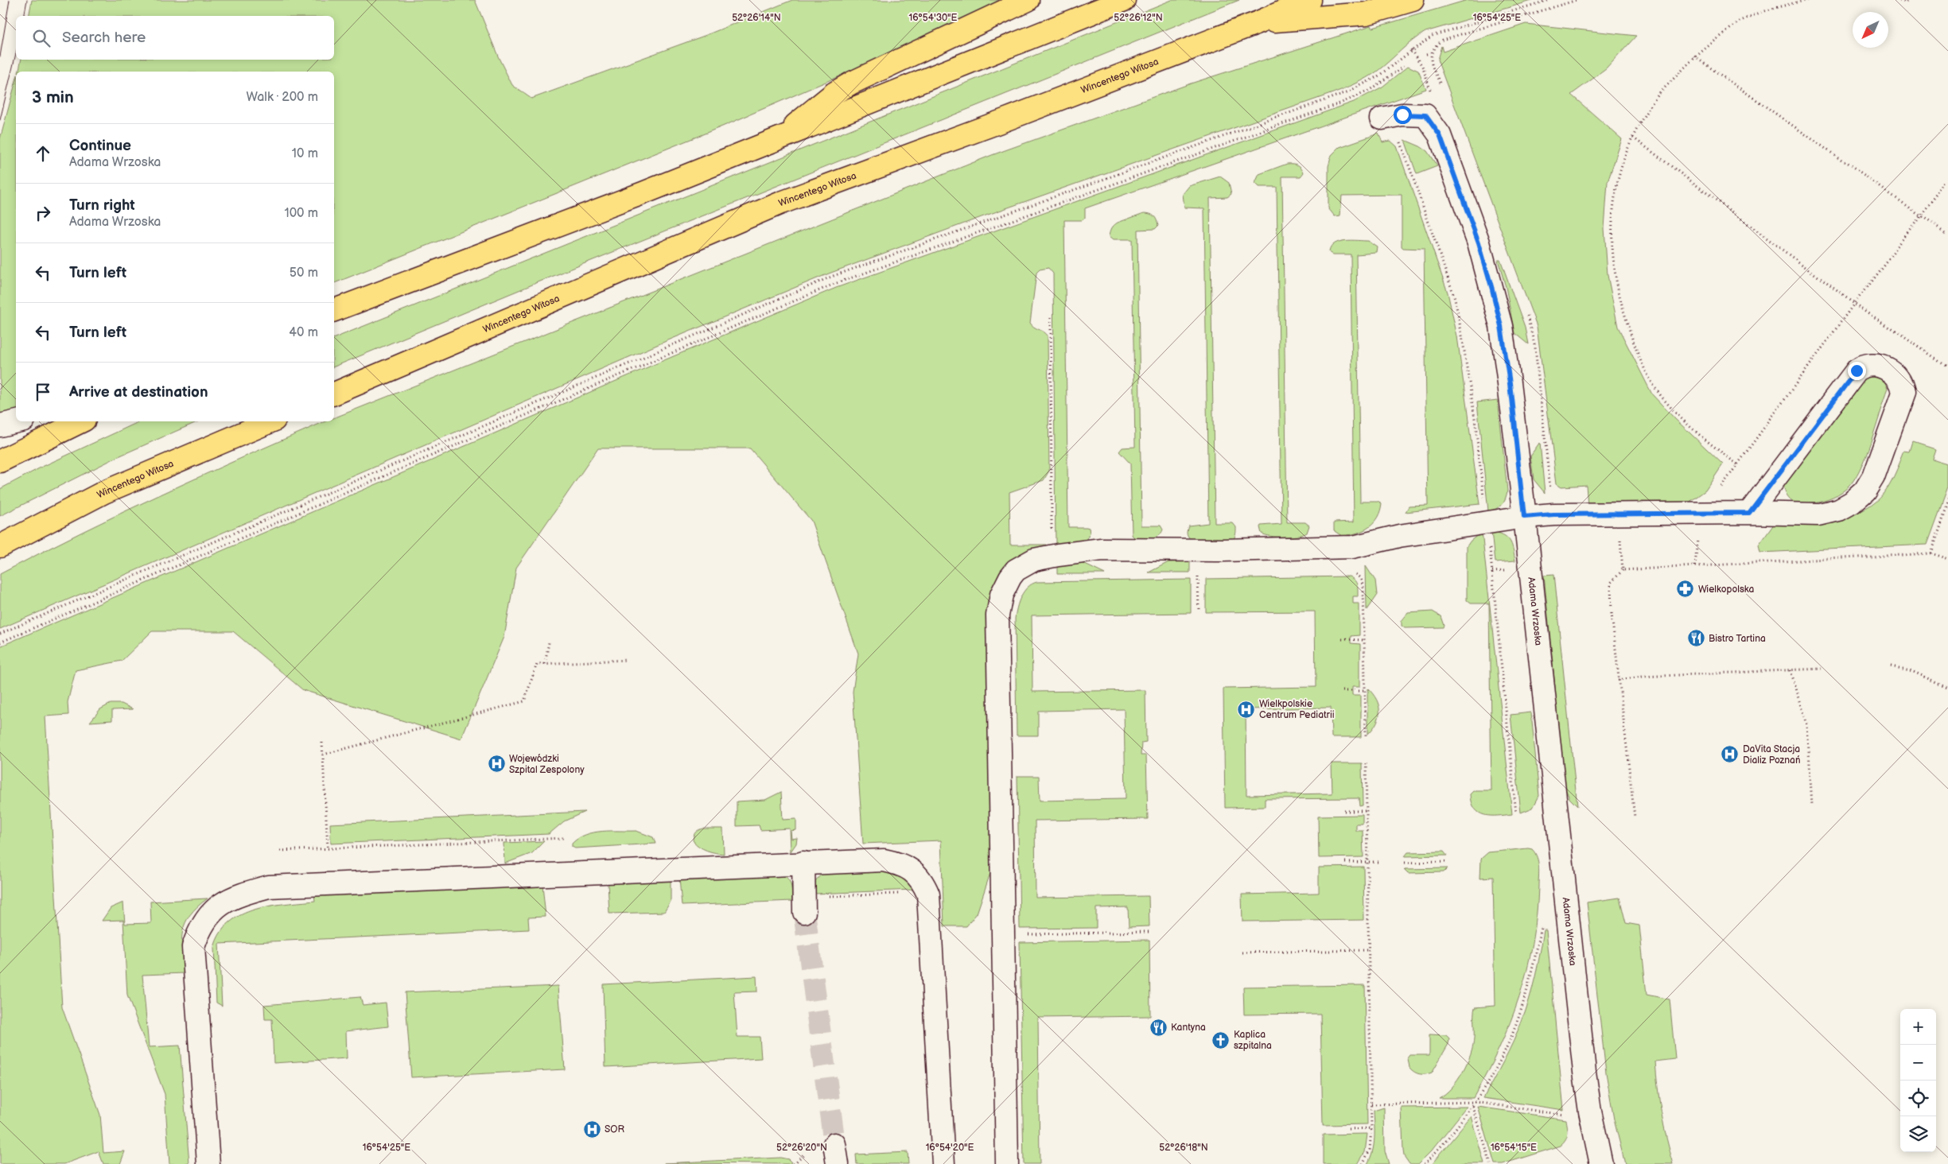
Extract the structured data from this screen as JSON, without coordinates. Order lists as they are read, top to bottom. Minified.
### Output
{"streets":{"main road":["Wincentego Witosa"],"street":["Adama Wrzoska"]},"places":{"pharmacy":["Wielkopolska"],"restaurant":["Bistro Tartina","Kantyna"],"hospital":["Wielkpolskie Centrum Pediatrii","DaVita Stacja Dializ Poznań","Wojewódzki Szpital Zespolony","SOR"],"church":["Kaplica szpitalna"]},"north":"bottom left","page":{"search":"Search here","heading":["3 min","Walk · 200 m"],"list":[["Continue","Adama Wrzoska","10 m"],["Turn right","Adama Wrzoska","100 m"],["Turn left","50 m"],["Turn left","40 m"],"Arrive at destination"],"map_buttons":["+","−"]},"coordinates":["52°26'14\"N","52°26'12\"N","16°54'30\"E","16°54'25\"E","16°54'20\"E","16°54'15\"E","52°26'20\"N","52°26'18\"N"]}
